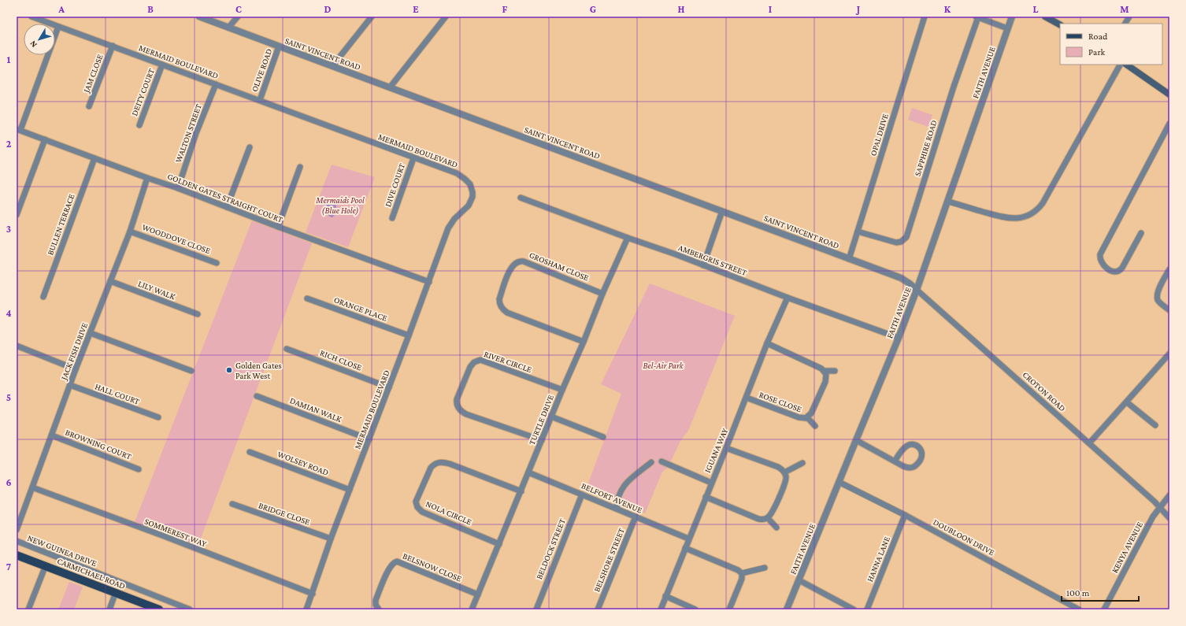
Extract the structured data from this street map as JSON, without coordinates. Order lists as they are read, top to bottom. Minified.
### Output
{"streets":{"main road":["CARMICHAEL ROAD"],"street":["SAINT VINCENT ROAD","MERMAID BOULEVARD","OLIVE ROAD","FAITH AVENUE","JAM CLOSE","DEITY COURT","WALTON STREET","OPAL DRIVE","SAPPHIRE ROAD","DIVE COURT","GOLDEN GATES STRAIGHT COURT","BULLEN TERRACE","WOODDOVE CLOSE","AMBERGRIS STREET","GROSHAM CLOSE","LILY WALK","ORANGE PLACE","JACK FISH DRIVE","RICH CLOSE","RIVER CIRCLE","CROTON ROAD","HALL COURT","ROSE CLOSE","DAMIAN WALK","TURTLE DRIVE","BROWNING COURT","IGUANA WAY","WOLSEY ROAD","BELFORT AVENUE","NOLA CIRCLE","BRIDGE CLOSE","SOMMEREST WAY","DOUBLOON DRIVE","KENYA AVENUE","BELDOCK STREET","NEW GUINEA DRIVE","HANNA LANE","BELSHORE STREET","BELSNOW CLOSE"]},"crossings":[["SAINT VINCENT ROAD","OLIVE ROAD"],["SAINT VINCENT ROAD","FAITH AVENUE"],["SAINT VINCENT ROAD","OPAL DRIVE"],["SAINT VINCENT ROAD","CROTON ROAD"],["MERMAID BOULEVARD","OLIVE ROAD"],["MERMAID BOULEVARD","JAM CLOSE"],["MERMAID BOULEVARD","DEITY COURT"],["MERMAID BOULEVARD","WALTON STREET"],["MERMAID BOULEVARD","DIVE COURT"],["MERMAID BOULEVARD","GOLDEN GATES STRAIGHT COURT"],["MERMAID BOULEVARD","ORANGE PLACE"],["MERMAID BOULEVARD","RICH CLOSE"],["MERMAID BOULEVARD","DAMIAN WALK"],["MERMAID BOULEVARD","WOLSEY ROAD"],["MERMAID BOULEVARD","BRIDGE CLOSE"],["MERMAID BOULEVARD","SOMMEREST WAY"],["FAITH AVENUE","AMBERGRIS STREET"],["FAITH AVENUE","CROTON ROAD"],["FAITH AVENUE","DOUBLOON DRIVE"],["WALTON STREET","GOLDEN GATES STRAIGHT COURT"],["OPAL DRIVE","SAPPHIRE ROAD"],["GOLDEN GATES STRAIGHT COURT","BULLEN TERRACE"],["GOLDEN GATES STRAIGHT COURT","JACK FISH DRIVE"],["WOODDOVE CLOSE","JACK FISH DRIVE"],["AMBERGRIS STREET","TURTLE DRIVE"],["AMBERGRIS STREET","IGUANA WAY"],["GROSHAM CLOSE","TURTLE DRIVE"],["LILY WALK","JACK FISH DRIVE"],["JACK FISH DRIVE","HALL COURT"],["JACK FISH DRIVE","BROWNING COURT"],["JACK FISH DRIVE","SOMMEREST WAY"],["RIVER CIRCLE","TURTLE DRIVE"],["CROTON ROAD","KENYA AVENUE"],["ROSE CLOSE","IGUANA WAY"],["TURTLE DRIVE","BELFORT AVENUE"],["TURTLE DRIVE","NOLA CIRCLE"],["TURTLE DRIVE","BELSNOW CLOSE"],["IGUANA WAY","BELFORT AVENUE"],["BELFORT AVENUE","BELDOCK STREET"],["BELFORT AVENUE","BELSHORE STREET"],["DOUBLOON DRIVE","HANNA LANE"]],"parks":["Mermaids Pool (Blue Hole)","Bel-Air Park"],"places":["Golden Gates Park West"],"legend":["Road","Park"],"scale_bar":"100 m","north":"bottom left","grid":{"columns":["A","B","C","D","E","F","G","H","I","J","K","L","M"],"rows":["1","2","3","4","5","6","7"]}}
